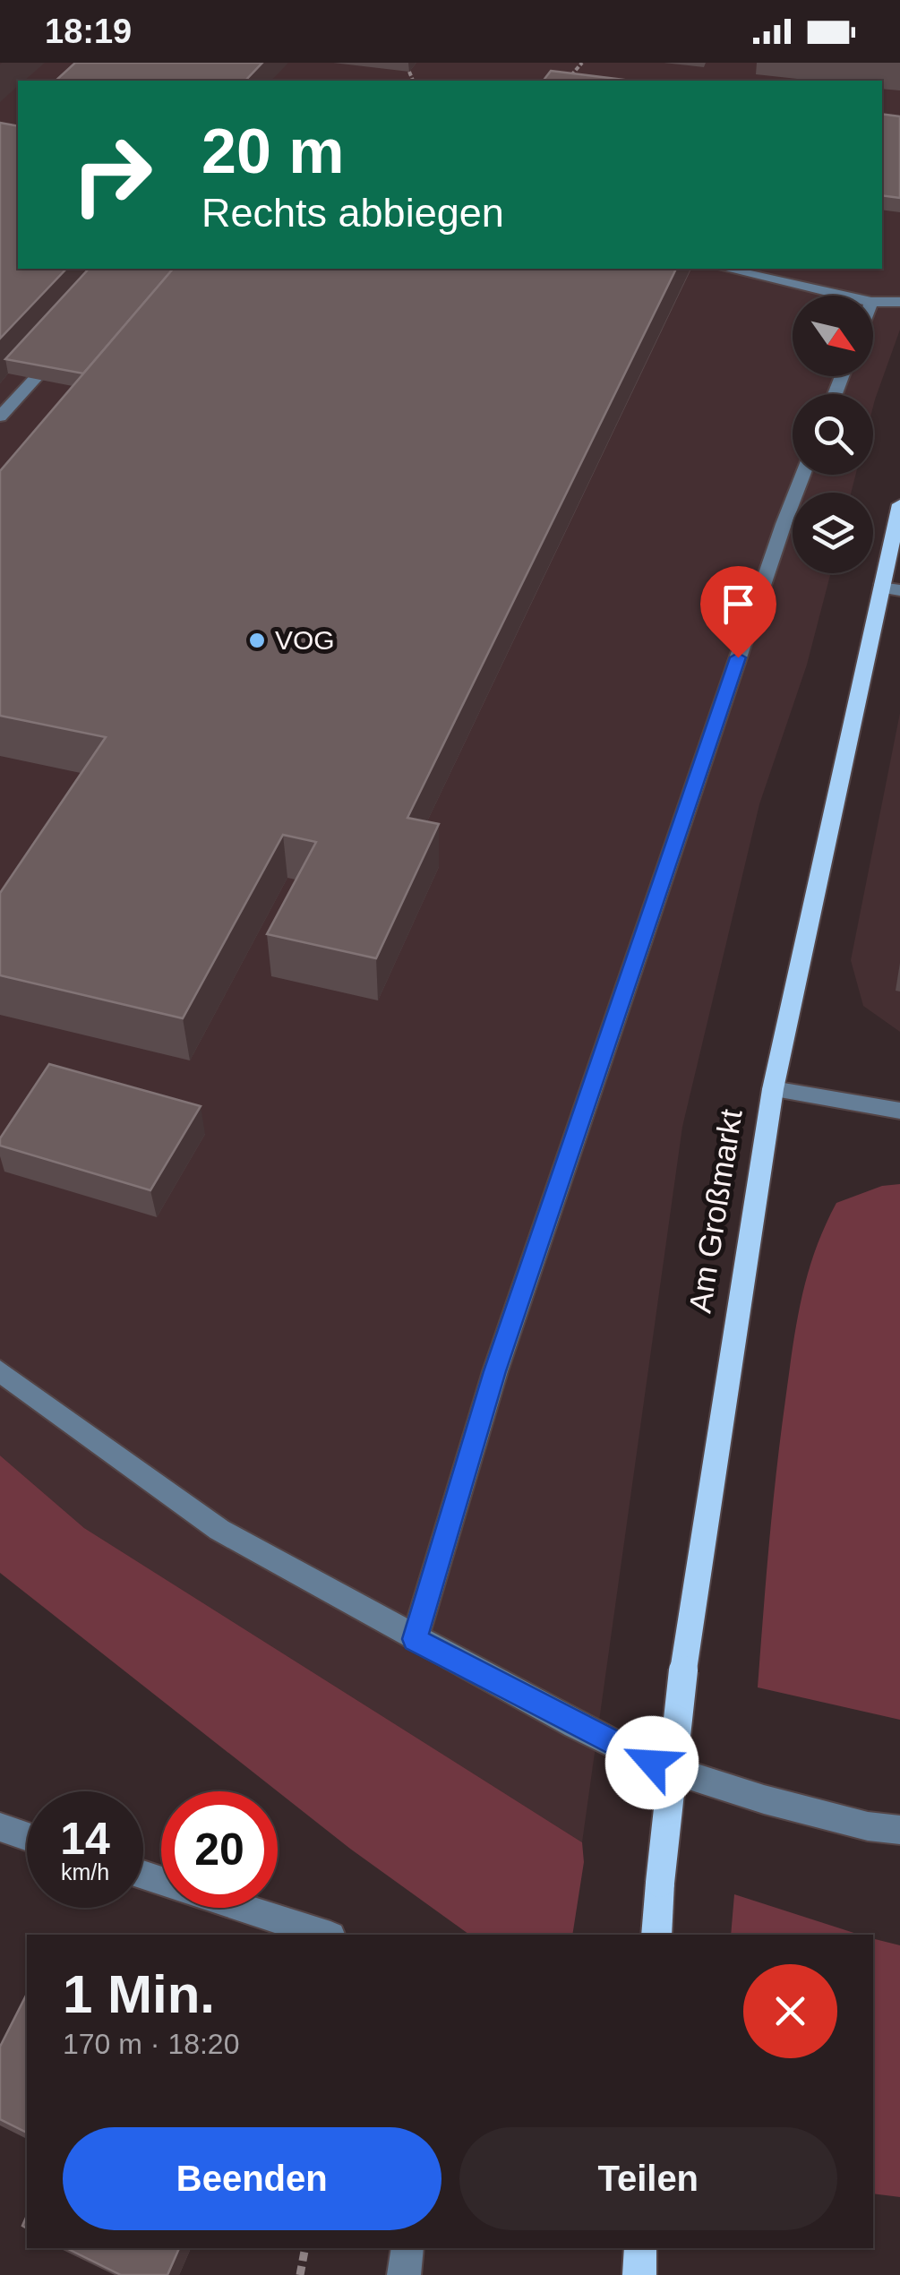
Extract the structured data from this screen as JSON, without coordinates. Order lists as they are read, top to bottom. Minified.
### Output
{"streets":{"main road":["Am Großmarkt"]},"places":["VOG"],"north":"bottom right","page":{"status":"18:19","turn":["20 m","Rechts abbiegen"],"speed":"14 km/h","limit":"20","heading":["1 Min.","170 m · 18:20"],"buttons":["Beenden","Teilen"]}}
